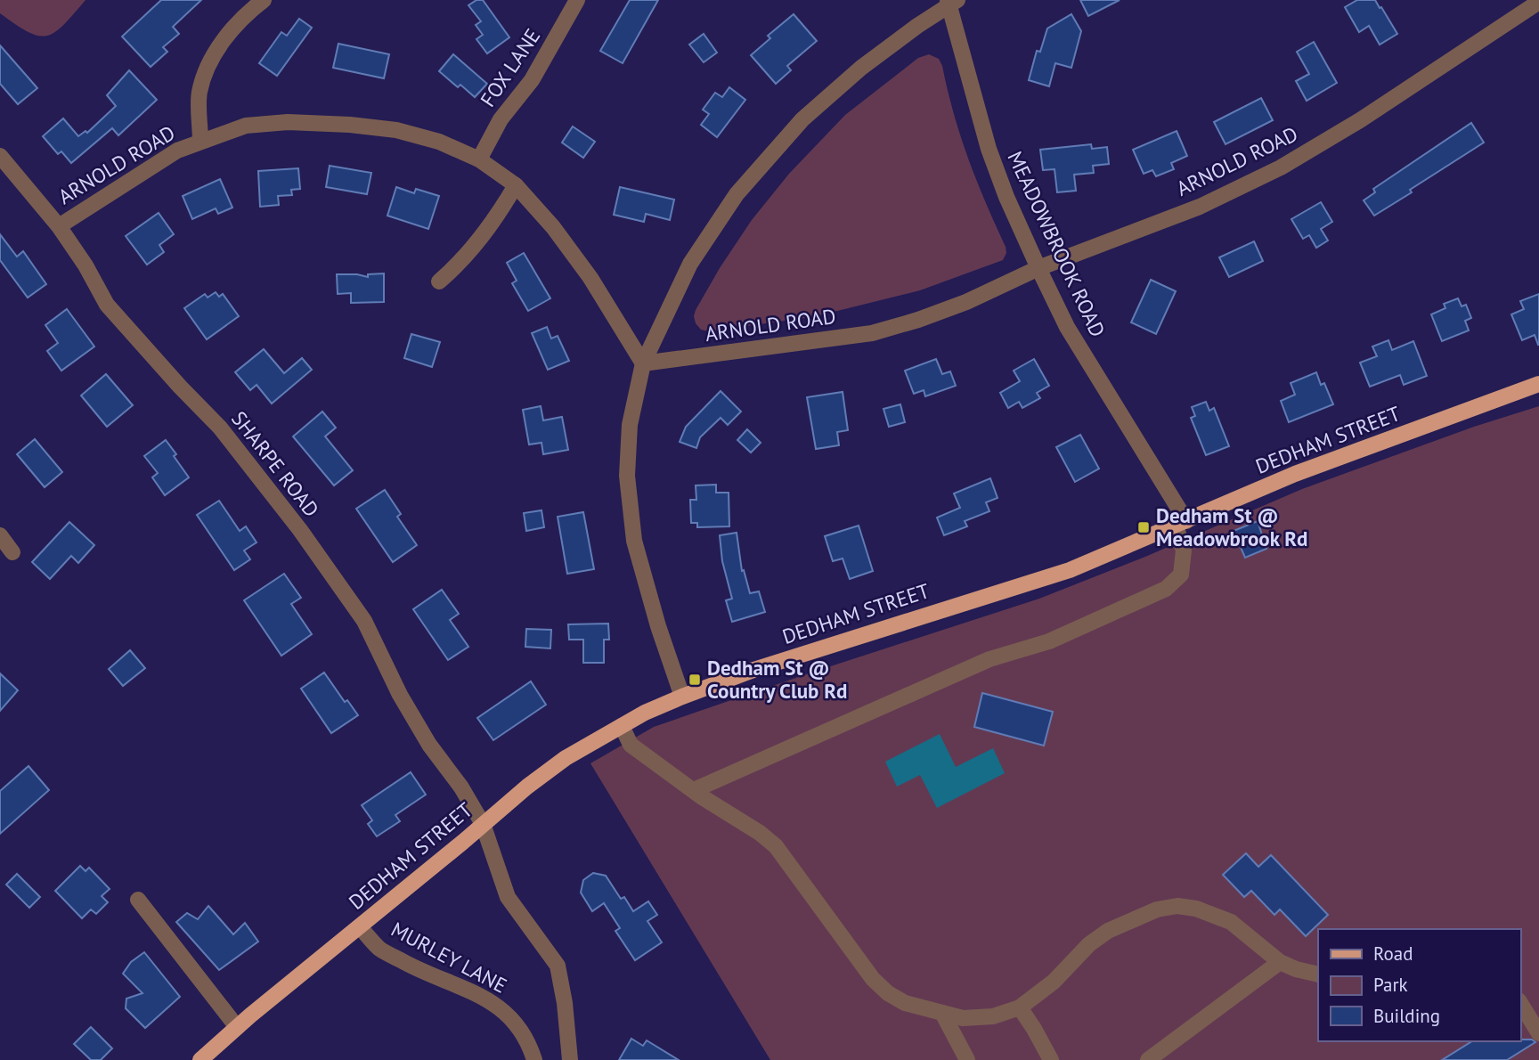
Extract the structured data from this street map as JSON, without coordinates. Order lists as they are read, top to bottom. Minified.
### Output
{"streets":{"main road":["DEDHAM STREET"],"street":["FOX LANE","ARNOLD ROAD","MEADOWBROOK ROAD","SHARPE ROAD","MURLEY LANE"]},"crossings":[["FOX LANE","ARNOLD ROAD"],["ARNOLD ROAD","MEADOWBROOK ROAD"],["ARNOLD ROAD","SHARPE ROAD"],["MEADOWBROOK ROAD","DEDHAM STREET"],["DEDHAM STREET","SHARPE ROAD"],["DEDHAM STREET","MURLEY LANE"]],"places":{"transit":["Dedham St @ Meadowbrook Rd","Dedham St @ Country Club Rd"]},"legend":["Road","Park","Building"]}
